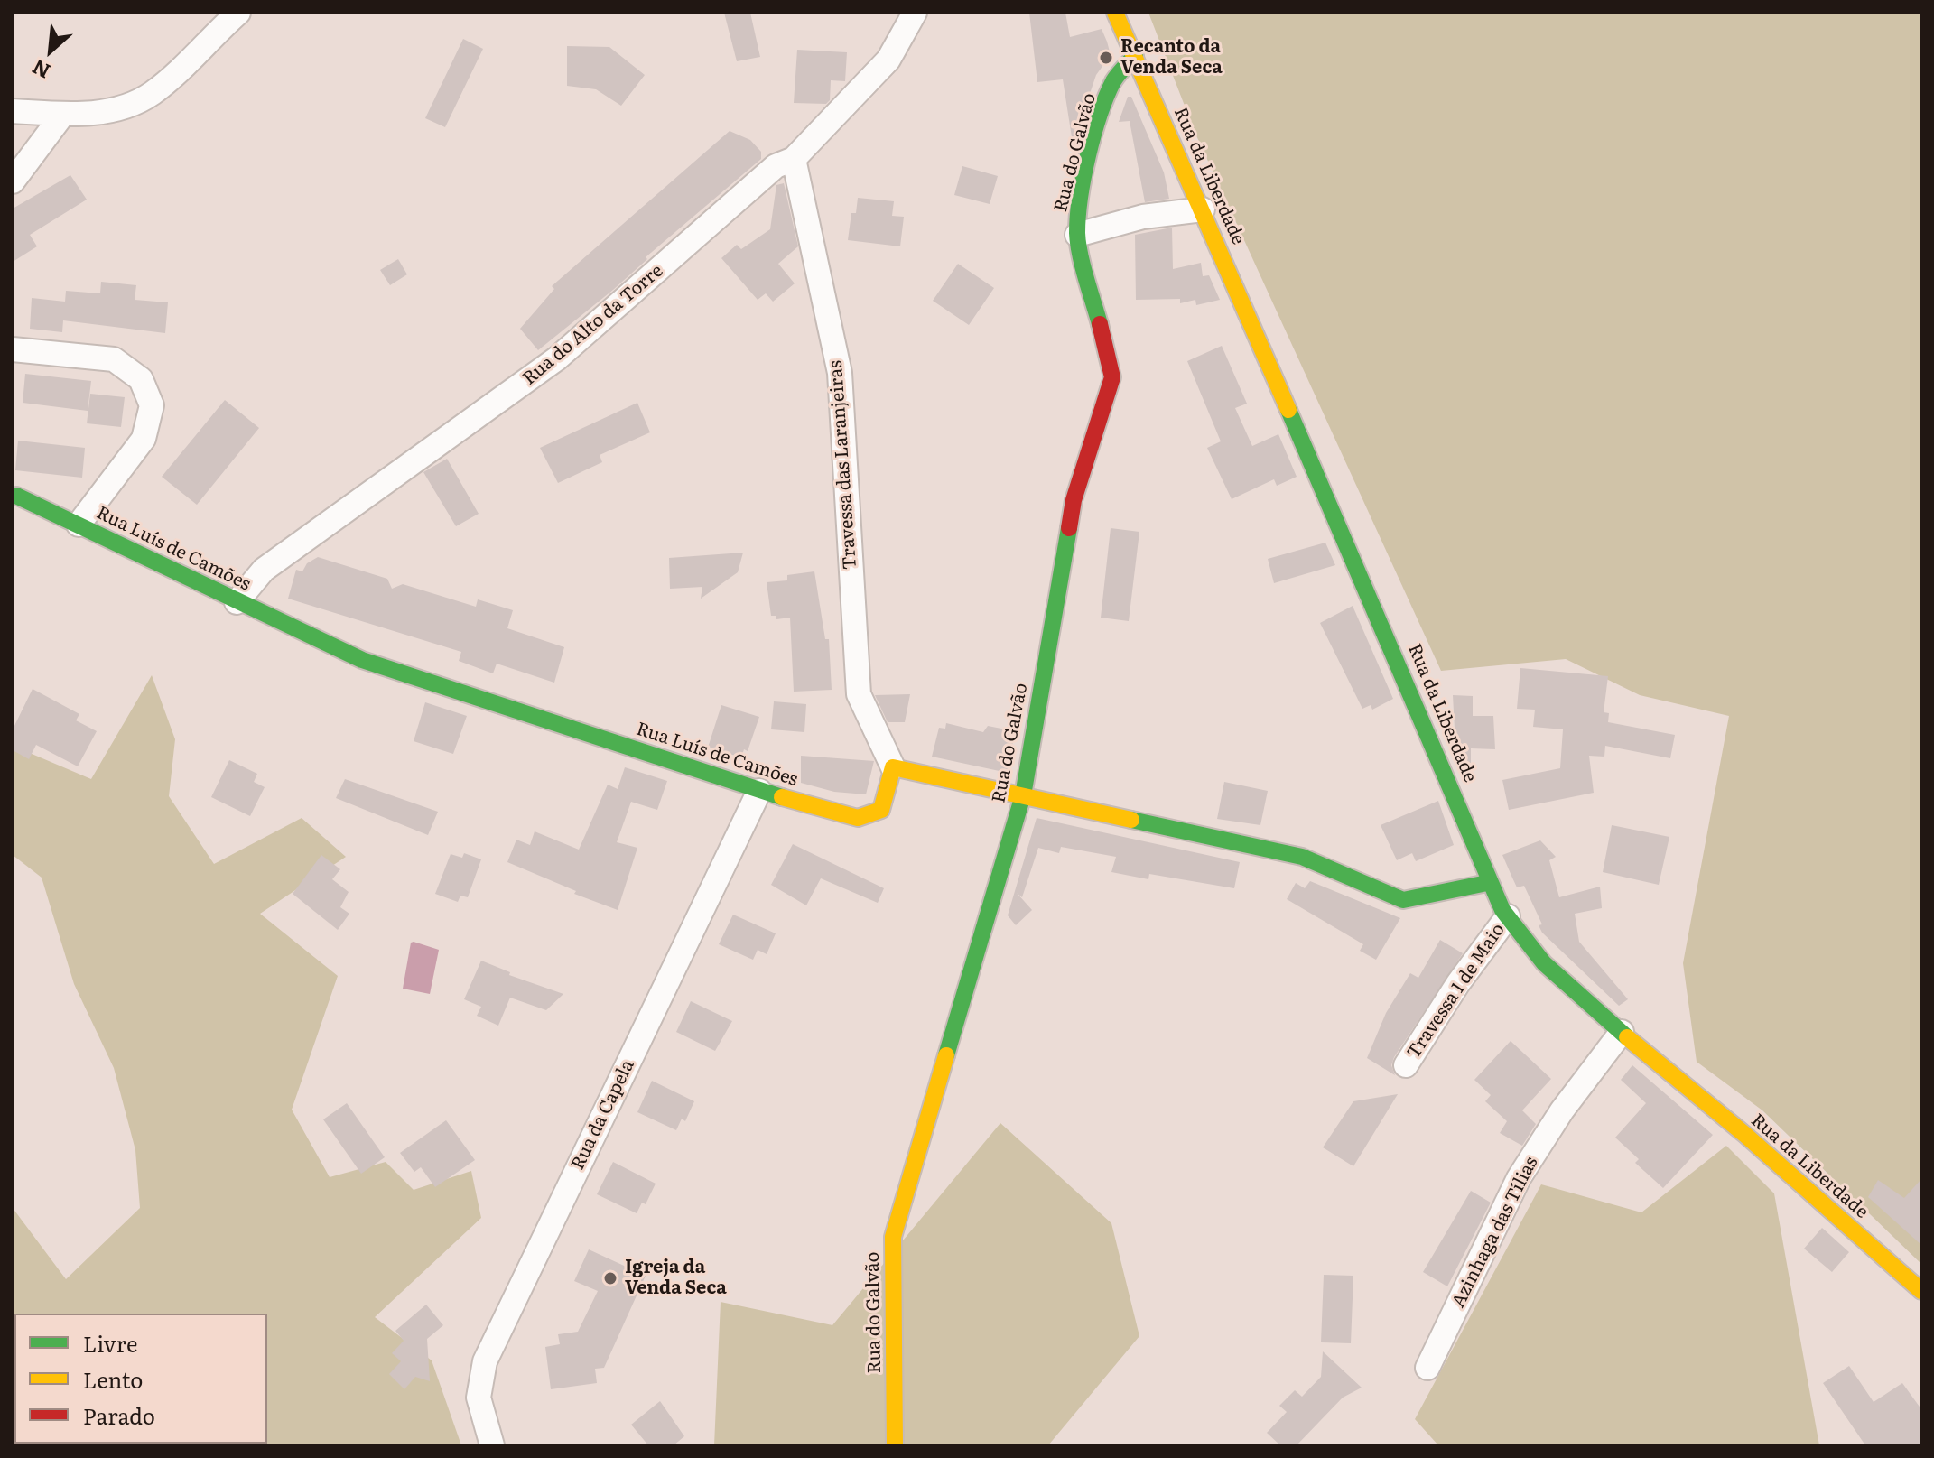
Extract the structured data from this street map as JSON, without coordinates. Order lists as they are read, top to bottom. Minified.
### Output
{"streets":{"street":["Rua do Galvão","Rua da Liberdade","Rua do Alto da Torre","Travessa das Laranjeiras","Rua Luís de Camões","Travessa 1 de Maio","Rua da Capela","Azinhaga das Tílias"]},"crossings":[["Rua do Galvão","Rua da Liberdade"],["Rua da Liberdade","Travessa 1 de Maio"],["Rua da Liberdade","Azinhaga das Tílias"],["Rua do Alto da Torre","Travessa das Laranjeiras"],["Rua do Alto da Torre","Rua Luís de Camões"],["Travessa das Laranjeiras","Rua Luís de Camões"],["Rua Luís de Camões","Rua da Capela"]],"places":["Recanto da Venda Seca","Igreja da Venda Seca"],"legend":["Livre","Lento","Parado"],"north":"bottom left"}
